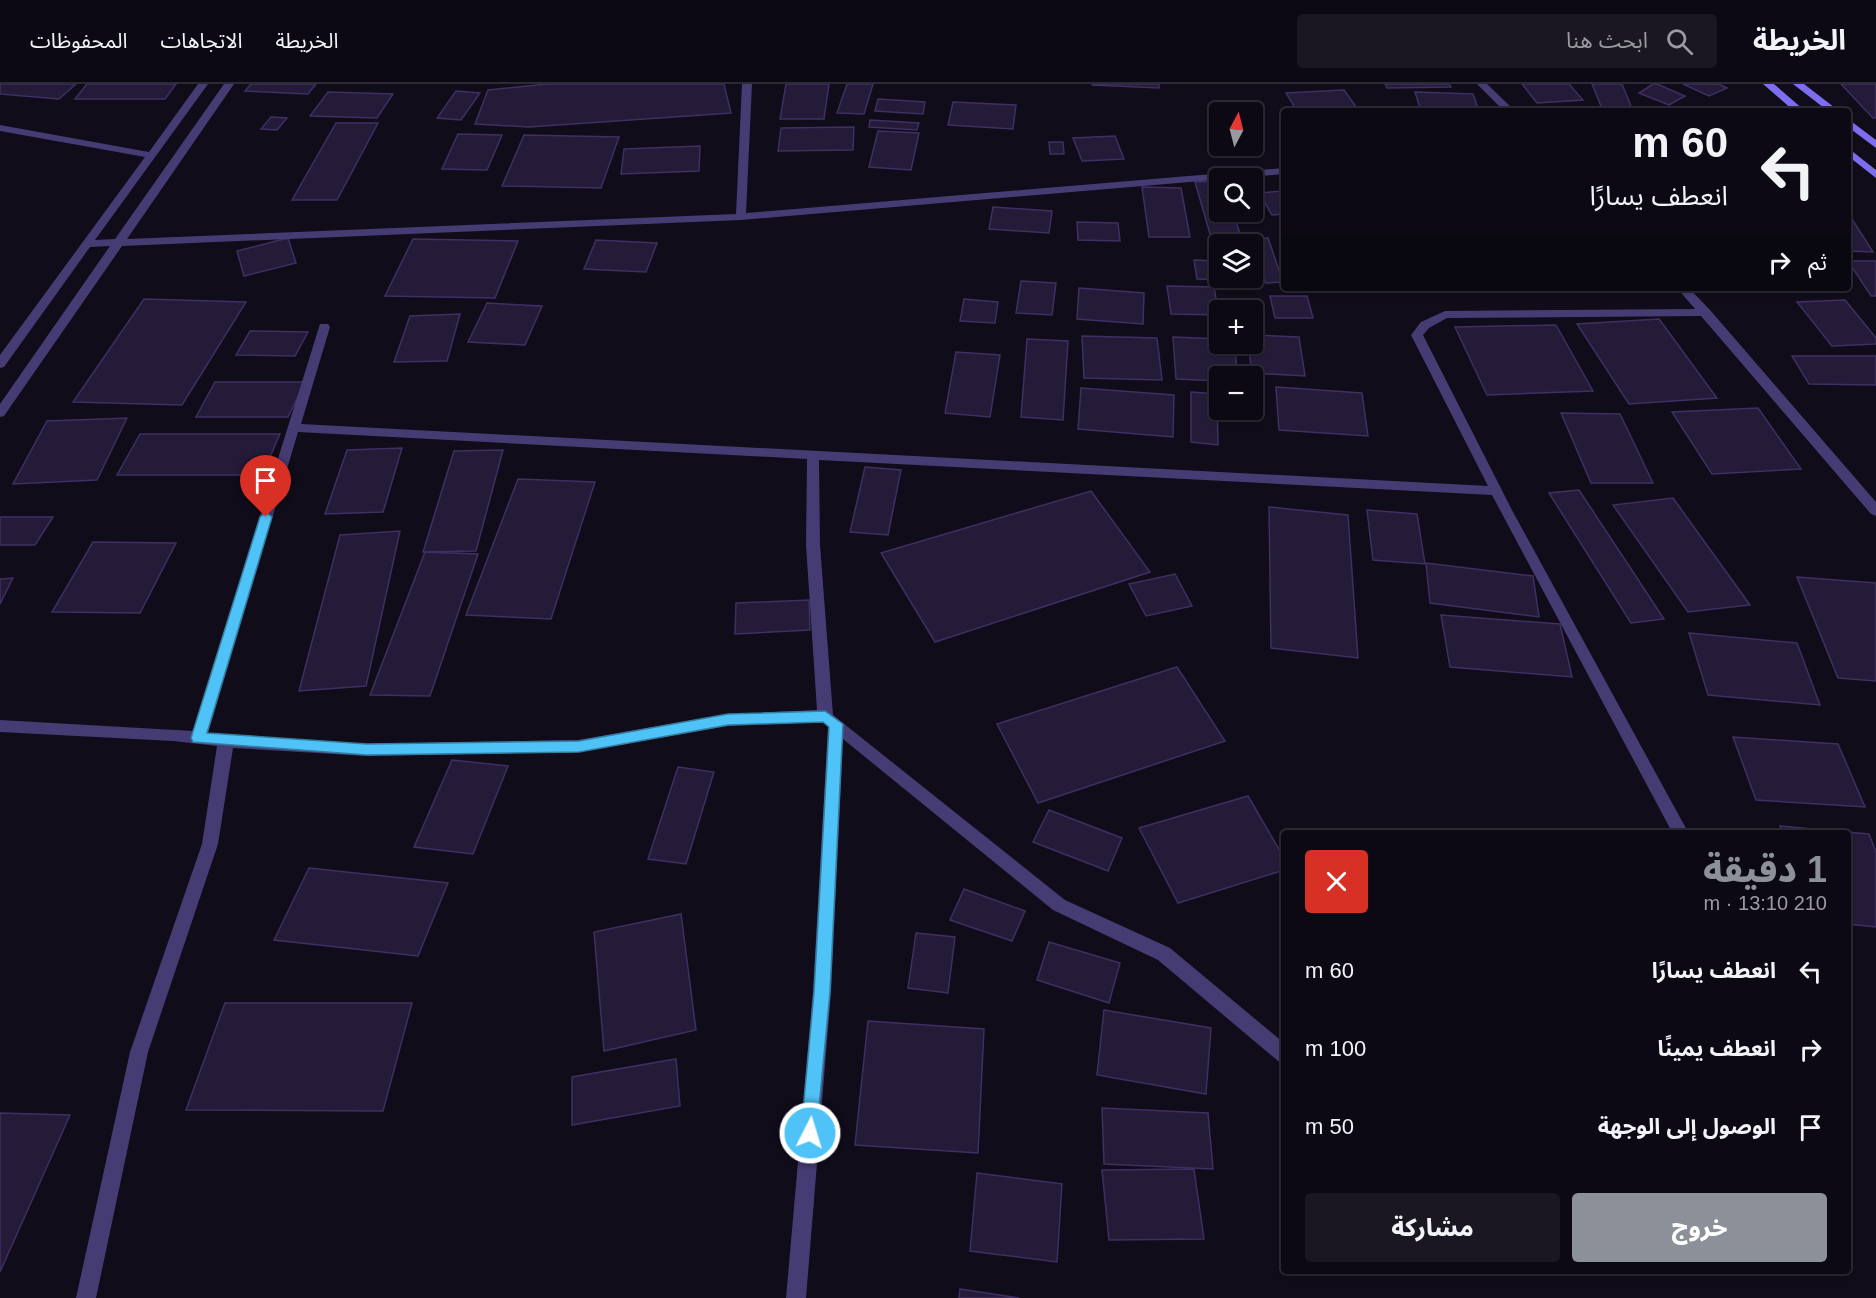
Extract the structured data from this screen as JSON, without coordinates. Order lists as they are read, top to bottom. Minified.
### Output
{"north":"top","page":{"header":"الخريطة","search":"ابحث هنا","nav":["الخريطة","الاتجاهات","المحفوظات"],"map_buttons":["+","−"],"turn":["60 m","انعطف يسارًا"],"then":"ثم","heading":["1 دقيقة","210 m · 13:10"],"list":[{"name":"انعطف يسارًا","value":"60 m"},{"name":"انعطف يمينًا","value":"100 m"},{"name":"الوصول إلى الوجهة","value":"50 m"}],"buttons":["خروج","مشاركة"]}}
